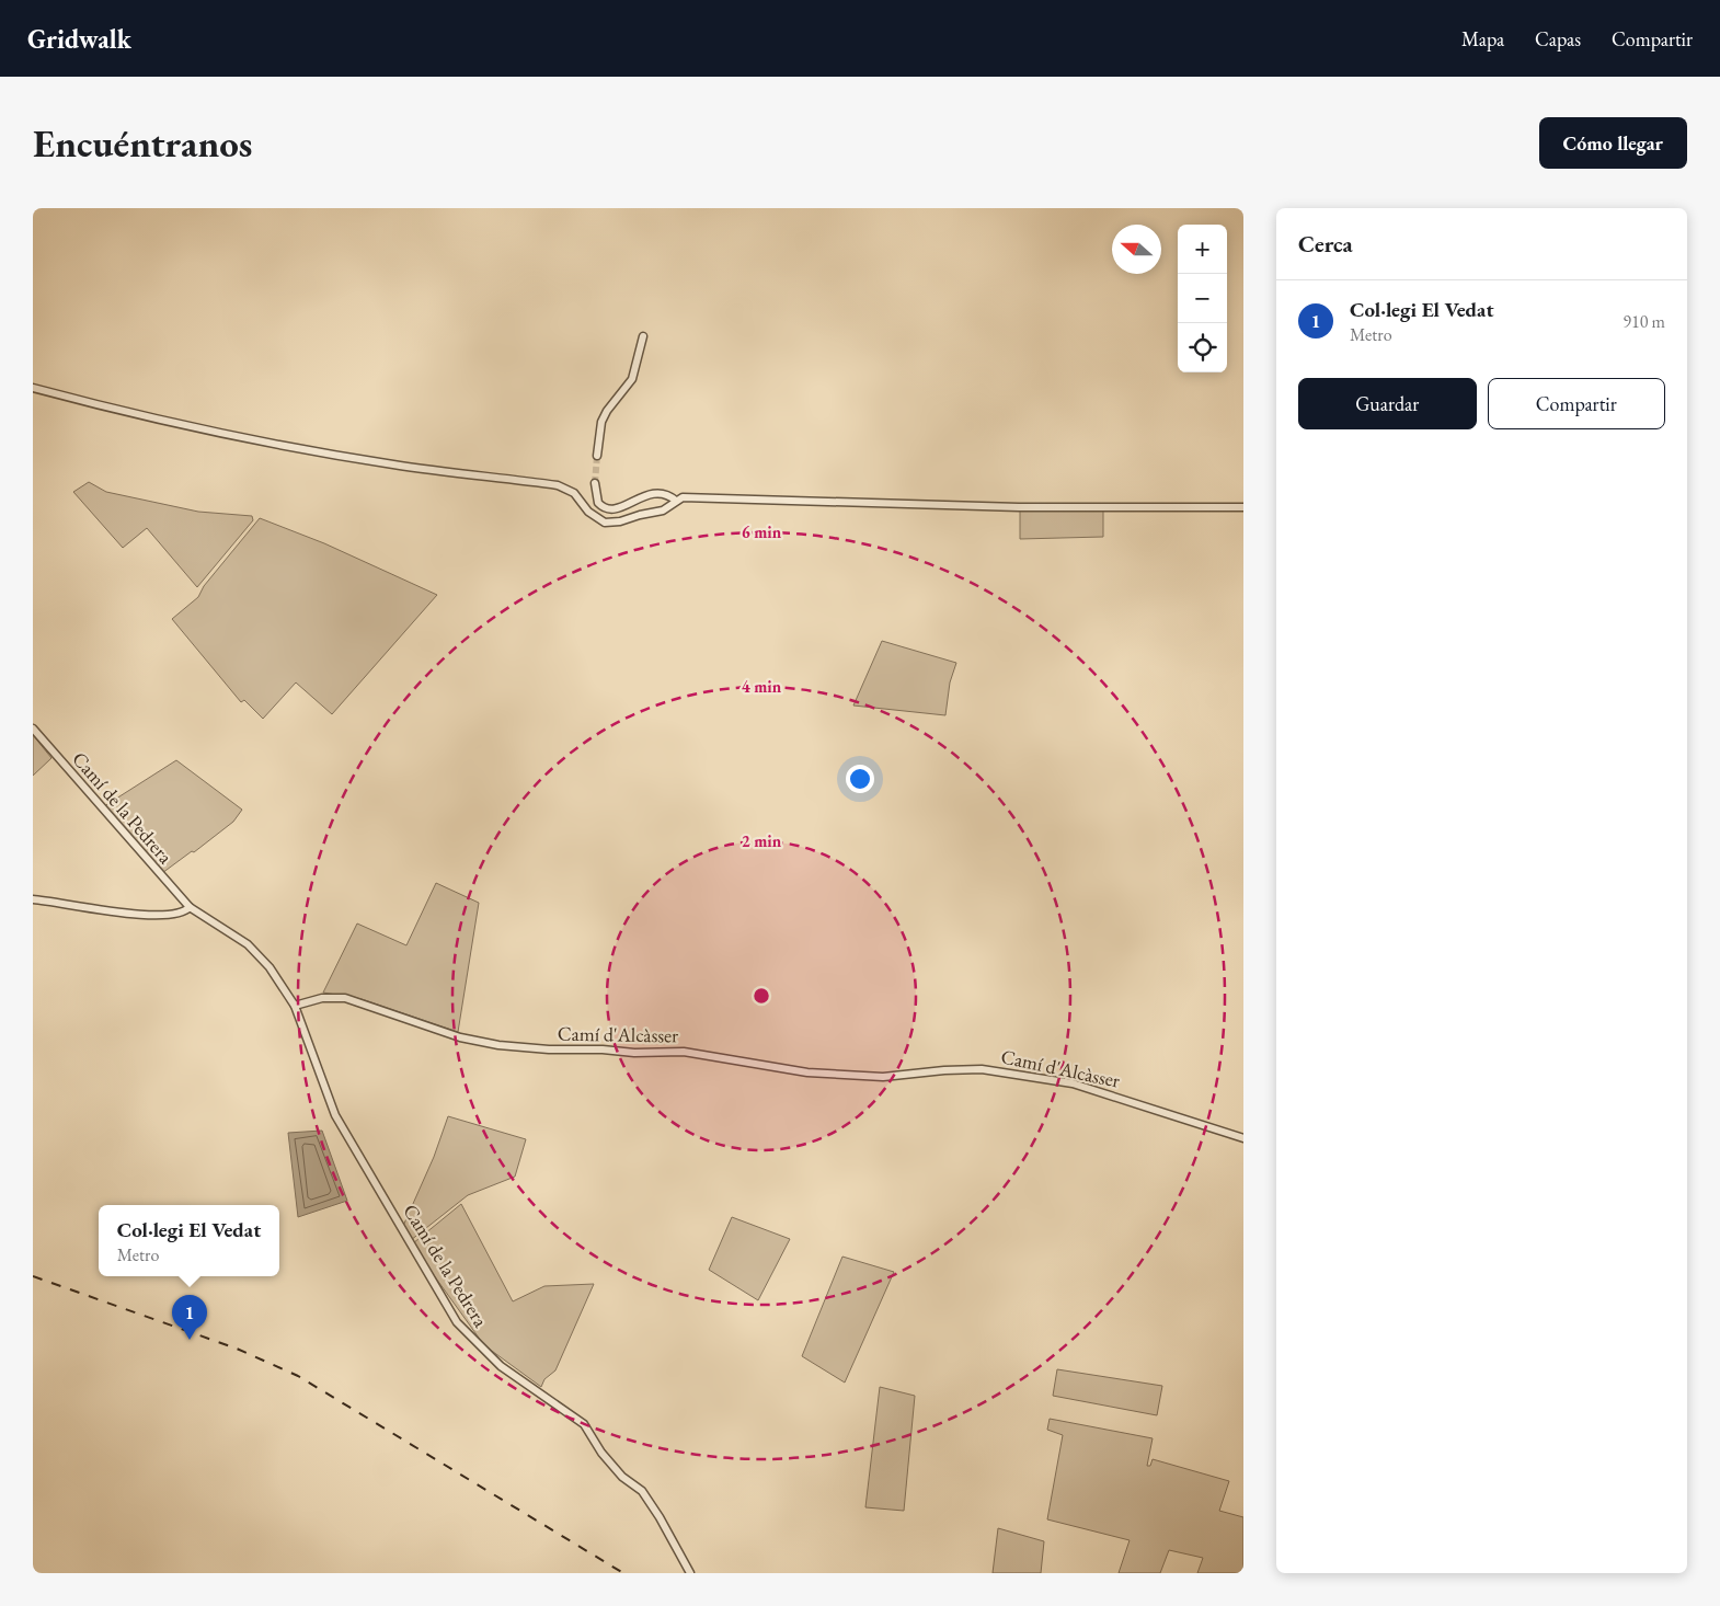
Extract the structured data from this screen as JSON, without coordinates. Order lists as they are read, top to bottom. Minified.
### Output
{"streets":{"street":["Camí de la Pedrera","Camí d'Alcàsser"]},"crossings":[["Camí de la Pedrera","Camí d'Alcàsser"]],"north":"left","page":{"header":"Gridwalk","nav":["Mapa","Capas","Compartir"],"buttons":["Cómo llegar",["Guardar","Compartir"]],"title":"Encuéntranos","heading":"Cerca","map_buttons":["+","−"],"list":[{"mark":"1","name":"Col·legi El Vedat","note":"Metro","value":"910 m"}],"popup":["Col·legi El Vedat","Metro"],"pins":"1"},"rings":["6 min","4 min","2 min"]}
